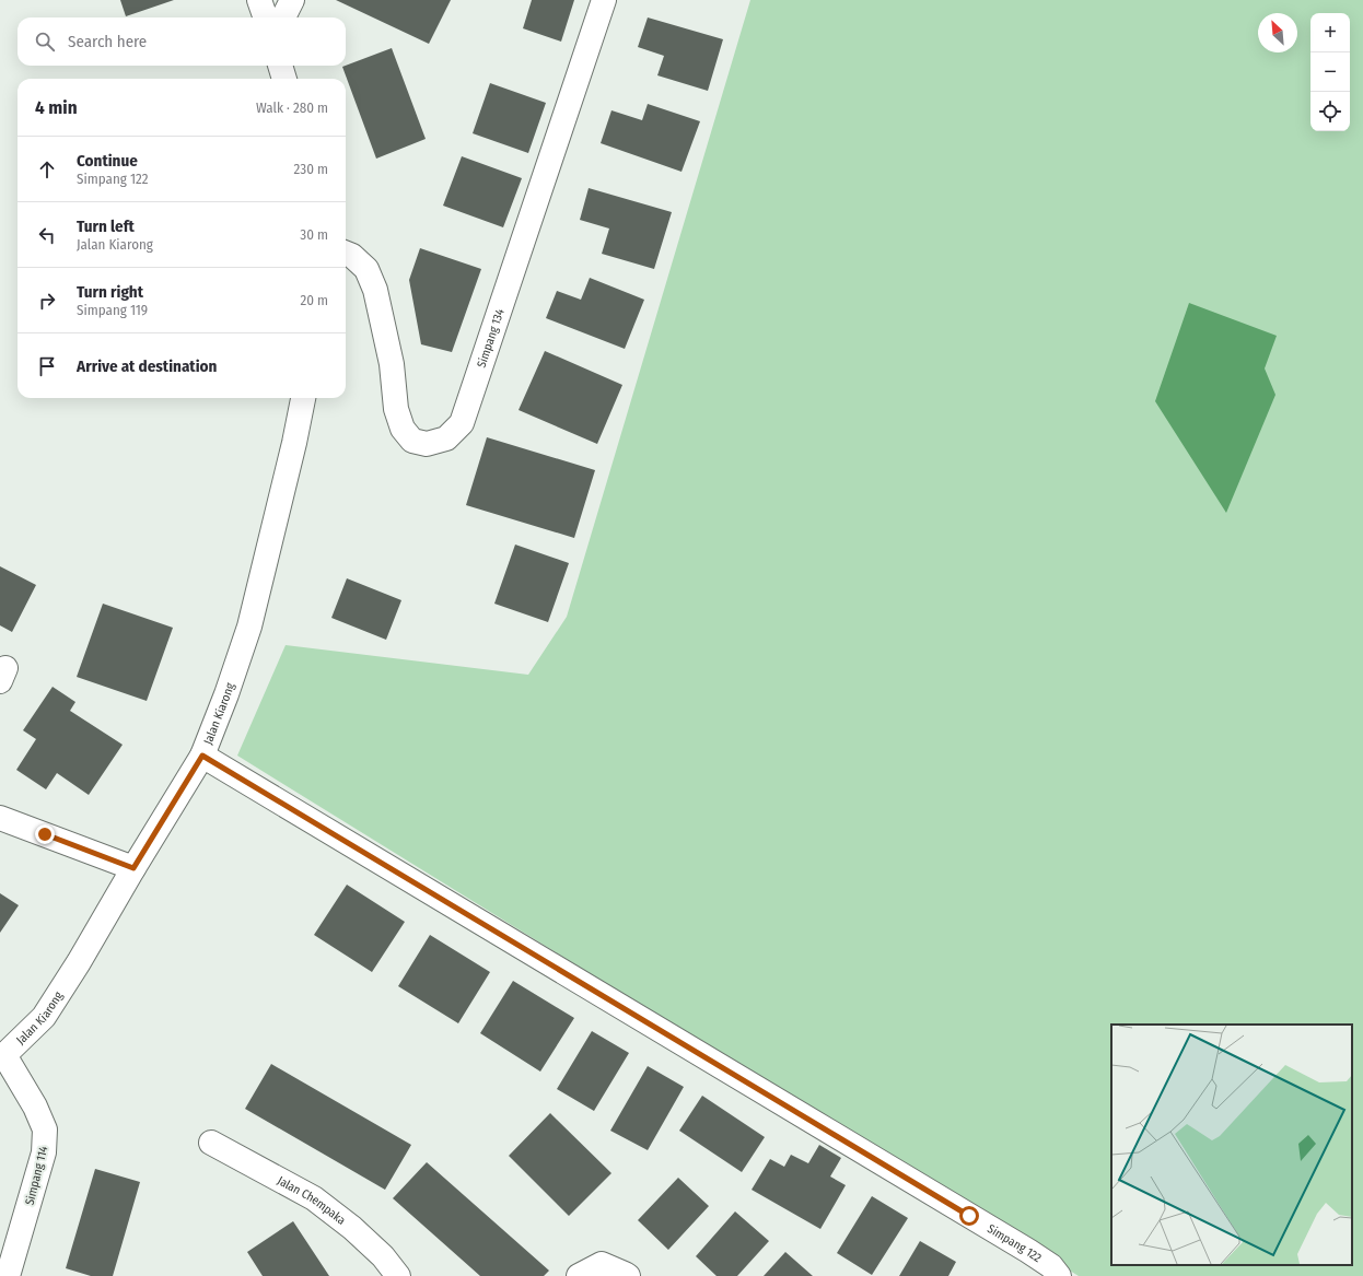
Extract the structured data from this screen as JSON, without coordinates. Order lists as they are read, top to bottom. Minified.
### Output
{"streets":{"street":["Simpang 134","Jalan Kiarong","Simpang 114","Jalan Chempaka","Simpang 122"]},"crossings":[["Jalan Kiarong","Simpang 114"],["Jalan Kiarong","Simpang 122"]],"north":"top left","page":{"map_buttons":["+","−"],"search":"Search here","heading":["4 min","Walk · 280 m"],"list":[["Continue","Simpang 122","230 m"],["Turn left","Jalan Kiarong","30 m"],["Turn right","Simpang 119","20 m"],"Arrive at destination"]}}
